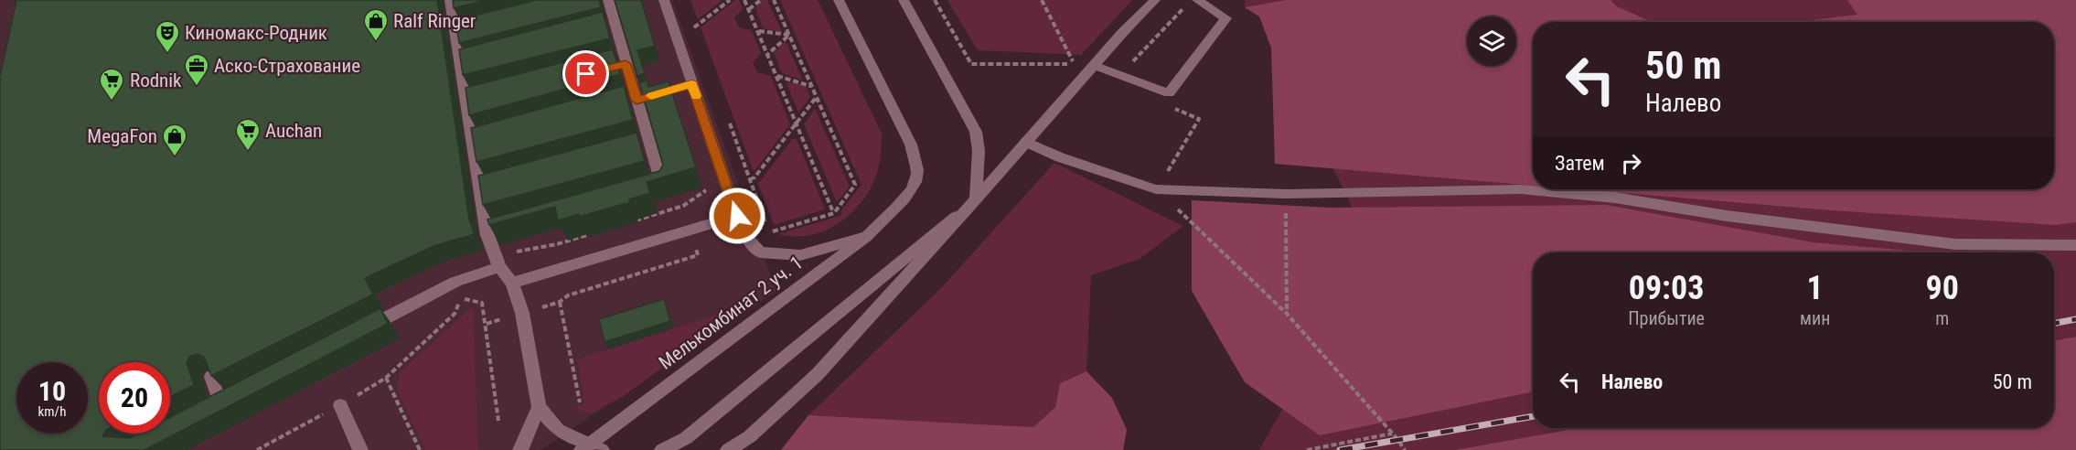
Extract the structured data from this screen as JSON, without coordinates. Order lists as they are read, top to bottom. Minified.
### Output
{"streets":{"street":["Мелькомбинат 2 уч. 1"]},"places":{"shop":["Ralf Ringer","MegaFon"],"theatre":["Киномакс-Родник"],"office":["Аско-Страхование"],"supermarket":["Rodnik","Auchan"]},"page":{"turn":["50 m","Налево"],"then":"Затем","eta":["09:03","Прибытие","1","мин","90","m"],"list":[{"name":"Налево","value":"50 m"}],"speed":"10 km/h","limit":"20"}}
